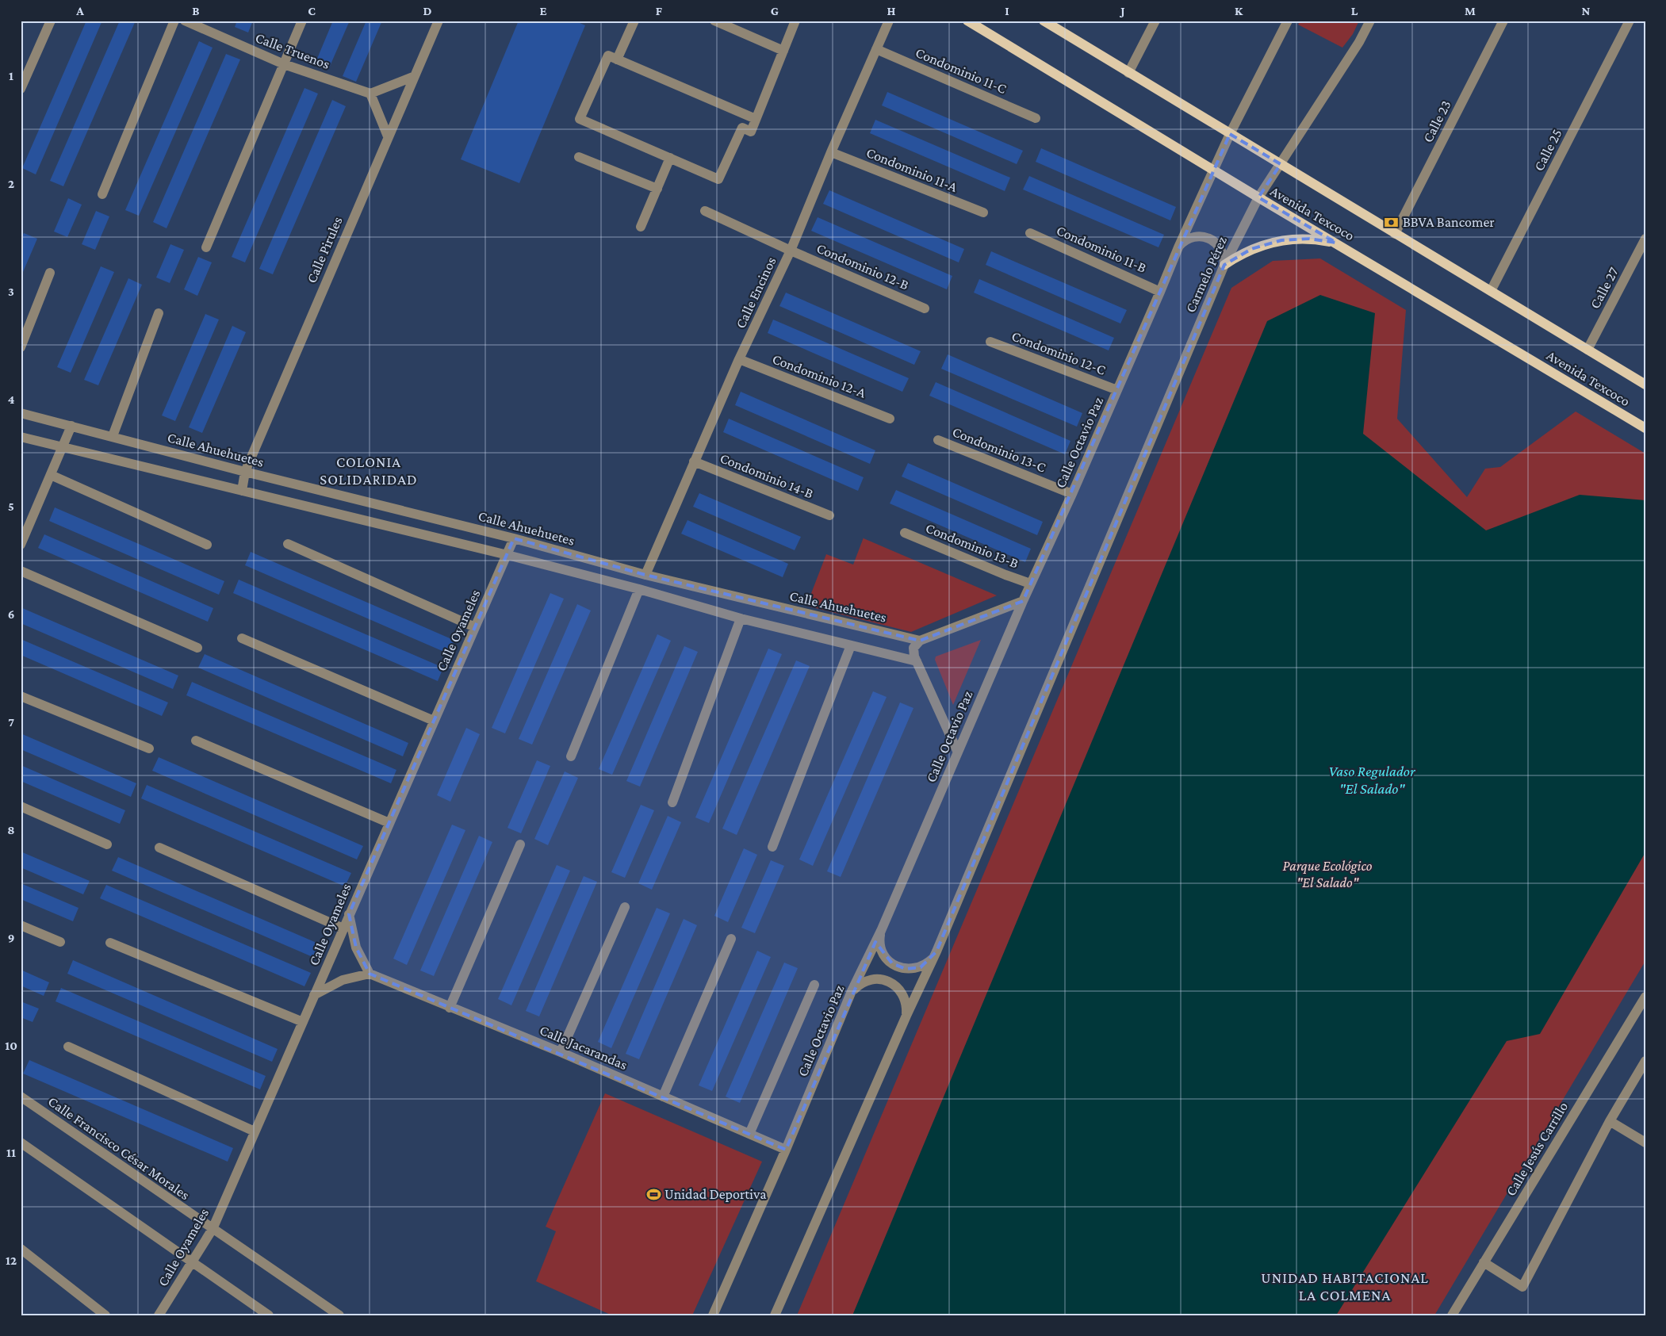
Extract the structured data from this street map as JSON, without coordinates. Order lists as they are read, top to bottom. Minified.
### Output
{"streets":{"main road":["Avenida Texcoco"],"street":["Calle Truenos","Condominio 11-C","Calle 23","Calle 25","Condominio 11-A","Condominio 11-B","Calle Pirules","Condominio 12-B","Carmelo Pérez","Calle 27","Calle Encinos","Condominio 12-C","Condominio 12-A","Calle Octavio Paz","Calle Ahuehuetes","Condominio 13-C","Condominio 14-B","Condominio 13-B","Calle Oyameles","Calle Jacarandas","Calle Francisco César Morales","Calle Jesús Carrillo"]},"crossings":[["Condominio 11-C","Calle Encinos"],["Calle 23","Avenida Texcoco"],["Calle 25","Avenida Texcoco"],["Condominio 11-A","Calle Encinos"],["Avenida Texcoco","Carmelo Pérez"],["Avenida Texcoco","Calle 27"],["Avenida Texcoco","Calle Octavio Paz"],["Condominio 11-B","Calle Octavio Paz"],["Calle Pirules","Calle Ahuehuetes"],["Condominio 12-B","Calle Encinos"],["Calle Encinos","Condominio 12-A"],["Calle Encinos","Calle Ahuehuetes"],["Calle Encinos","Condominio 14-B"],["Condominio 12-C","Calle Octavio Paz"],["Calle Octavio Paz","Condominio 13-C"],["Calle Octavio Paz","Condominio 13-B"],["Calle Octavio Paz","Calle Jacarandas"],["Calle Ahuehuetes","Calle Oyameles"],["Calle Oyameles","Calle Francisco César Morales"]],"districts":["COLONIA SOLIDARIDAD","UNIDAD HABITACIONAL LA COLMENA"],"water":["Vaso Regulador \"El Salado\""],"parks":["Parque Ecológico \"El Salado\""],"places":{"bank":["BBVA Bancomer"],"sports":["Unidad Deportiva"]},"grid":{"columns":["A","B","C","D","E","F","G","H","I","J","K","L","M","N"],"rows":["1","2","3","4","5","6","7","8","9","10","11","12"]}}
